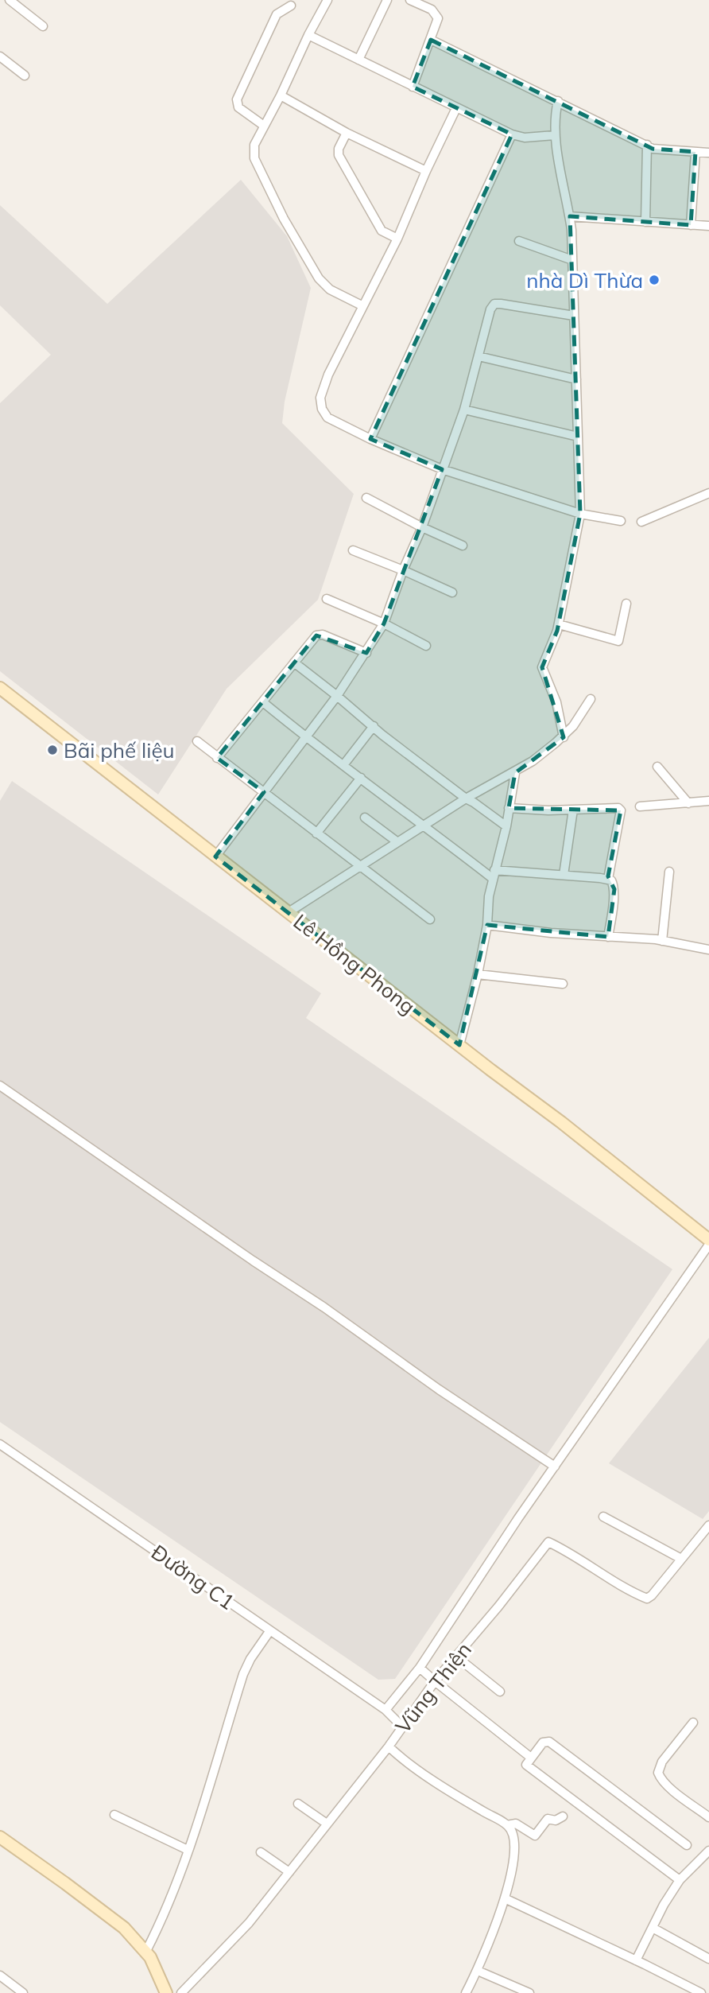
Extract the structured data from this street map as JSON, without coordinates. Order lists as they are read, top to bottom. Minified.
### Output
{"streets":{"main road":["Lê Hồng Phong"],"street":["Đường C1","Vũng Thiện"]},"crossings":[["Đường C1","Vũng Thiện"]],"places":["nhà Dì Thừa","Bãi phế liệu"]}
